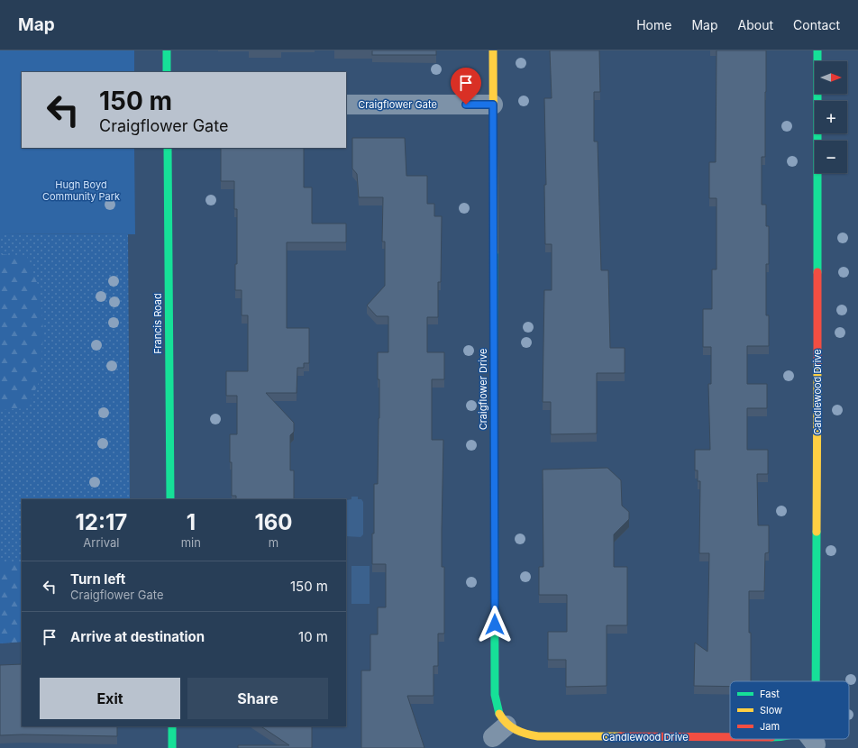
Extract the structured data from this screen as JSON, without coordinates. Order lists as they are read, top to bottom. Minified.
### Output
{"streets":{"street":["Craigflower Gate","Francis Road","Craigflower Drive","Candlewood Drive"]},"crossings":[["Craigflower Gate","Craigflower Drive"],["Craigflower Drive","Candlewood Drive"]],"parks":["Hugh Boyd Community Park"],"legend":["Fast","Slow","Jam"],"north":"right","page":{"header":"Map","nav":["Home","Map","About","Contact"],"map_buttons":["+","−"],"turn":["150 m","Craigflower Gate"],"eta":["12:17","Arrival","1","min","160","m"],"list":[{"name":"Turn left","note":"Craigflower Gate","value":"150 m"},{"name":"Arrive at destination","value":"10 m"}],"buttons":["Exit","Share"]}}
